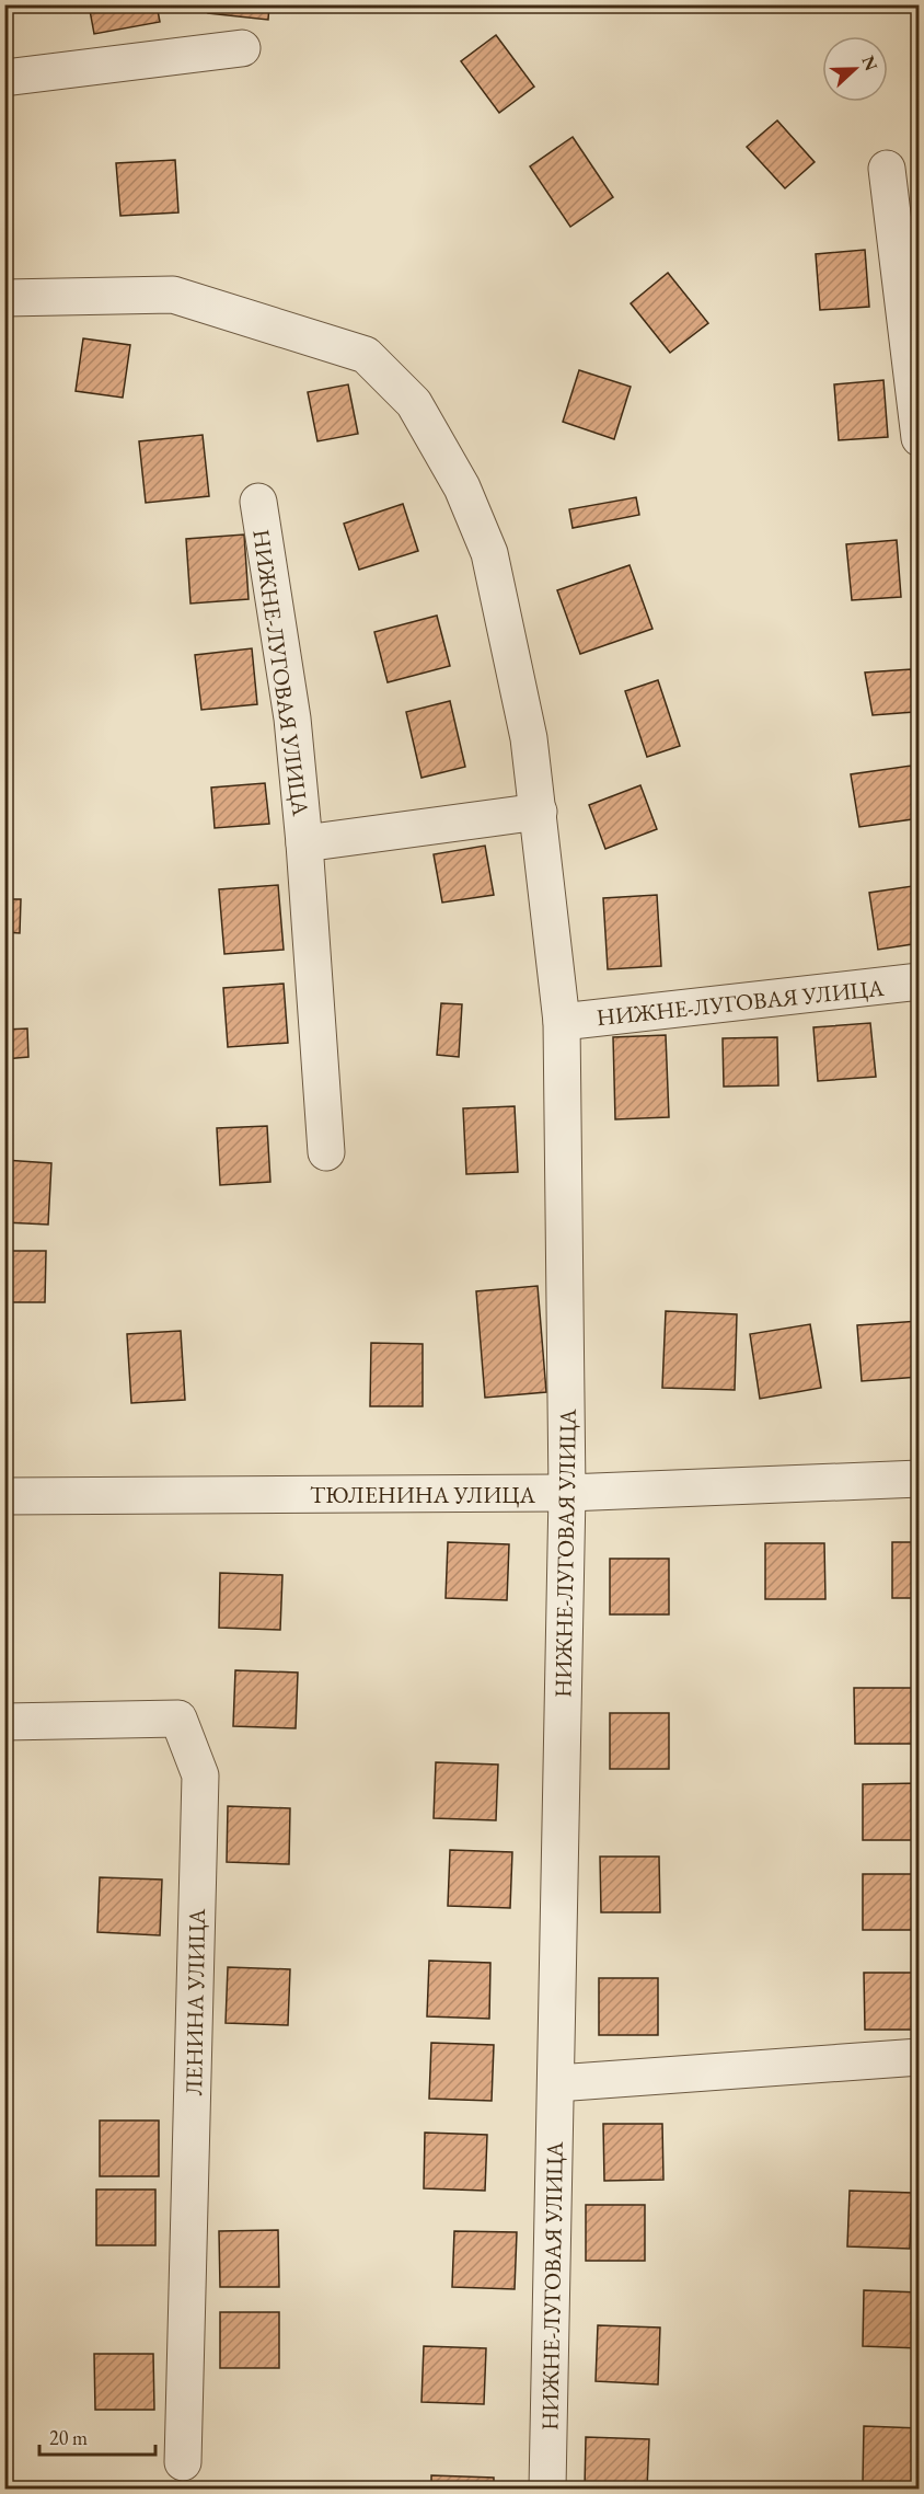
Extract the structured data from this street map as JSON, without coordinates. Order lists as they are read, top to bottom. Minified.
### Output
{"streets":{"street":["НИЖНЕ-ЛУГОВАЯ УЛИЦА","ТЮЛЕНИНА УЛИЦА","ЛЕНИНА УЛИЦА"]},"crossings":[["НИЖНЕ-ЛУГОВАЯ УЛИЦА","ТЮЛЕНИНА УЛИЦА"]],"scale_bar":"20 m","north":"right"}
